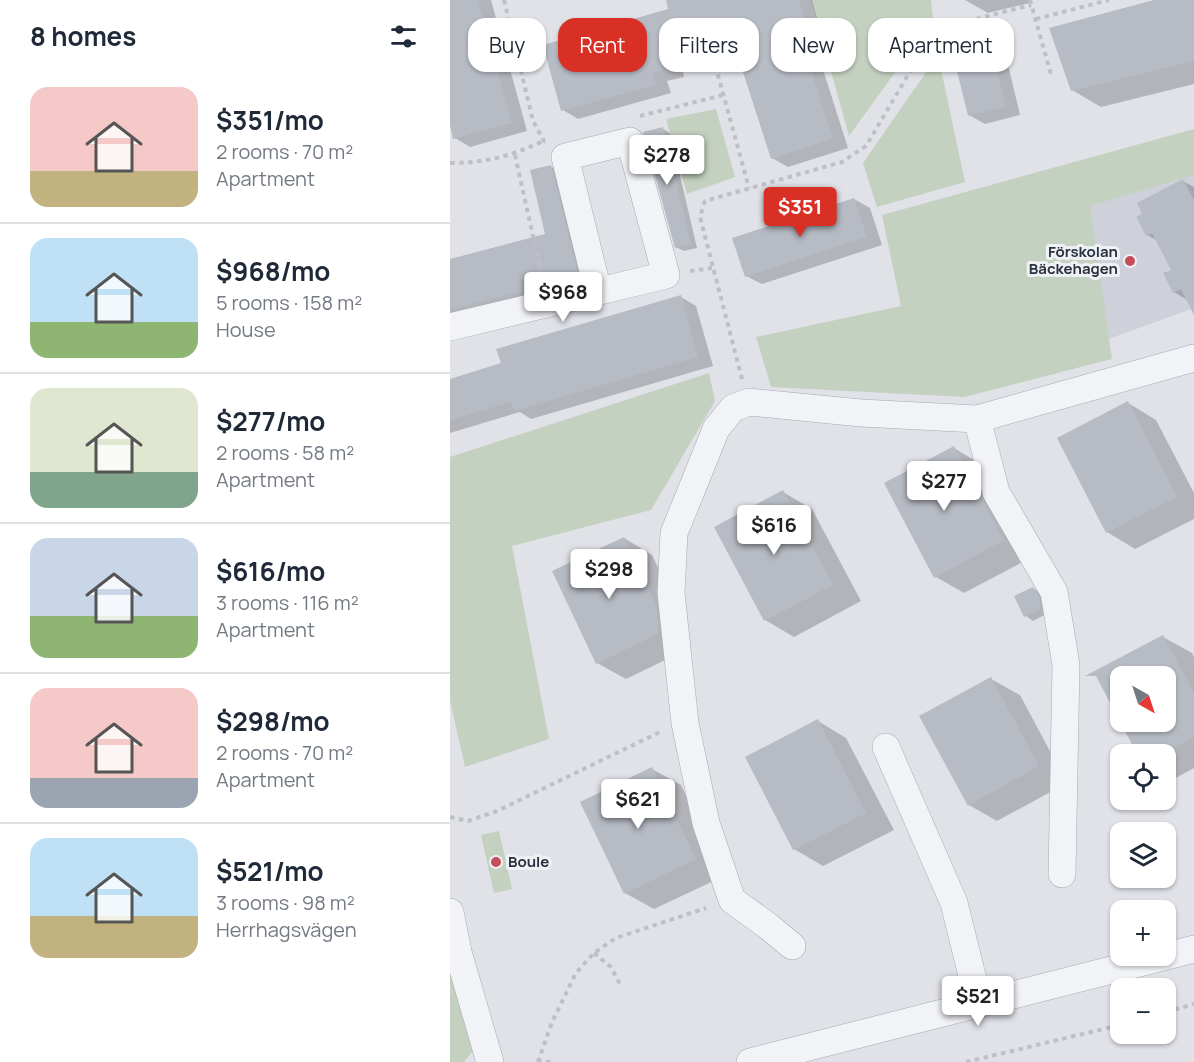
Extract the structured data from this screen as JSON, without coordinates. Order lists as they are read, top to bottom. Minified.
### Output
{"places":["Förskolan Bäckehagen","Boule"],"north":"bottom right","page":{"heading":"8 homes","chip":["Buy","Rent","Filters","New","Apartment"],"list":[{"name":"$351/mo","note":"2 rooms · 70 m² · Apartment"},{"name":"$968/mo","note":"5 rooms · 158 m² · House"},{"name":"$277/mo","note":"2 rooms · 58 m² · Apartment"},{"name":"$616/mo","note":"3 rooms · 116 m² · Apartment"},{"name":"$298/mo","note":"2 rooms · 70 m² · Apartment"},{"name":"$521/mo","note":"3 rooms · 98 m² · Herrhagsvägen"}],"price":["$278","$351","$968","$277","$616","$298","$621","$521"],"map_buttons":["+","−"]}}
